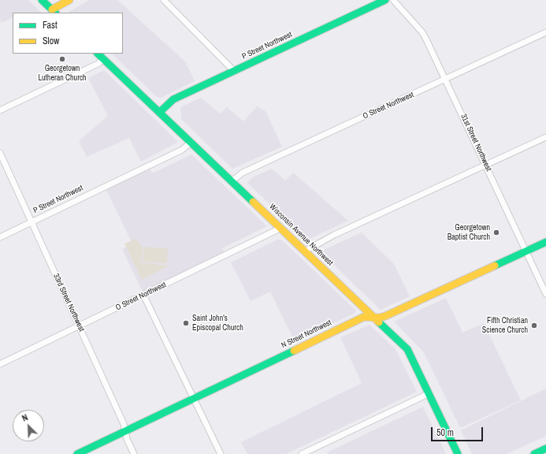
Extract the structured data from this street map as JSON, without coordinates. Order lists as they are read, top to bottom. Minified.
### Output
{"streets":{"main road":["P Street Northwest","Wisconsin Avenue Northwest","N Street Northwest"],"street":["O Street Northwest","31st Street Northwest","33rd Street Northwest"]},"crossings":[["P Street Northwest","Wisconsin Avenue Northwest"],["P Street Northwest","33rd Street Northwest"],["O Street Northwest","31st Street Northwest"],["O Street Northwest","Wisconsin Avenue Northwest"],["O Street Northwest","33rd Street Northwest"],["31st Street Northwest","N Street Northwest"],["Wisconsin Avenue Northwest","N Street Northwest"],["33rd Street Northwest","N Street Northwest"]],"places":["Georgetown Lutheran Church","Georgetown Baptist Church","Saint John's Episcopal Church","Fifth Christian Science Church"],"legend":["Fast","Slow"],"scale_bar":"50 m","north":"top left"}
